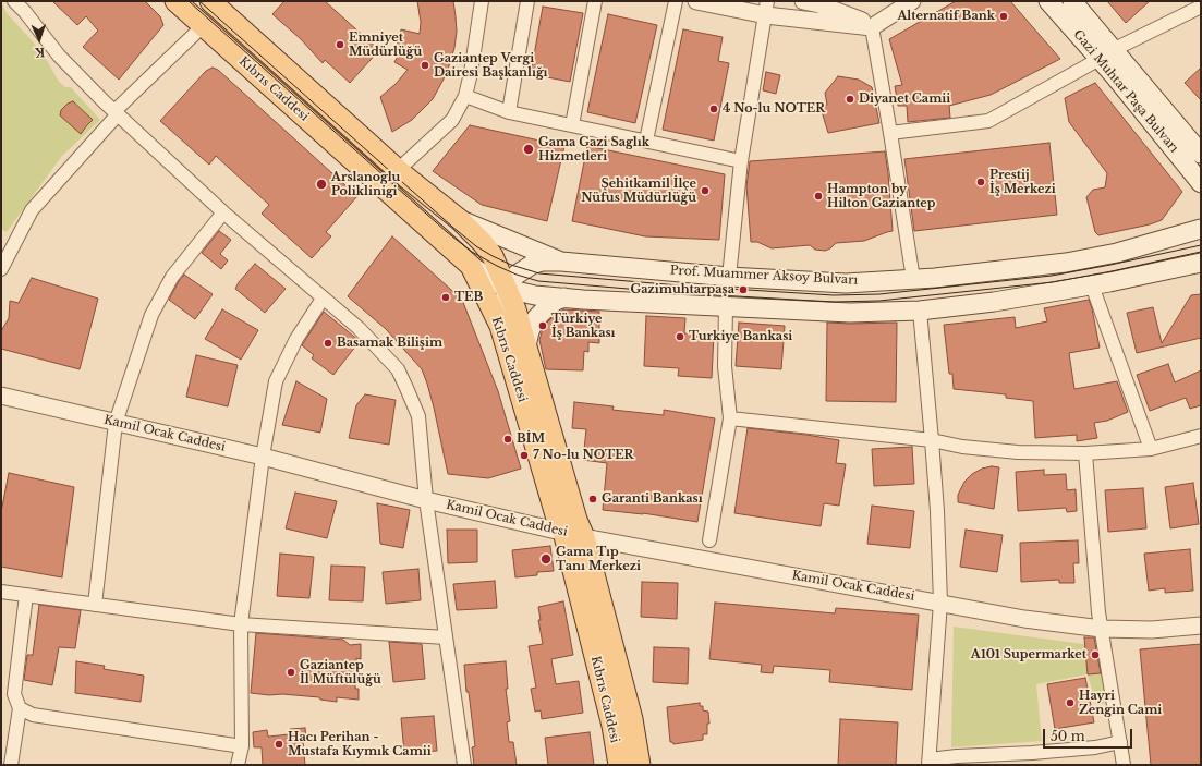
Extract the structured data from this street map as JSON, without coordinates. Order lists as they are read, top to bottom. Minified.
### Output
{"streets":{"main road":["Kıbrıs Caddesi","Gazi Muhtar Paşa Bulvarı","Prof. Muammer Aksoy Bulvarı"],"street":["Kamil Ocak Caddesi"]},"crossings":[["Kıbrıs Caddesi","Kamil Ocak Caddesi"]],"places":["Alternatif Bank","Emniyet Müdürlüğü","Gaziantep Vergi Dairesi Başkanlığı","Diyanet Camii","4 No-lu NOTER","Gama Gazi Saglık Hizmetleri","Prestij İş Merkezi","Arslanoglu Poliklinigi","Şehitkamil İlçe Nüfus Müdürlüğü","Hampton by Hilton Gaziantep","Gazimuhtarpaşa","TEB","Türkiye İş Bankası","Turkiye Bankasi","Basamak Bilişim","BİM","7 No-lu NOTER","Garanti Bankası","Gama Tıp Tanı Merkezi","A101 Supermarket","Gaziantep İl Müftülüğü","Hayri Zengin Cami","Hacı Perihan - Mustafa Kıymık Camii"],"scale_bar":"50 m","north":"bottom"}
